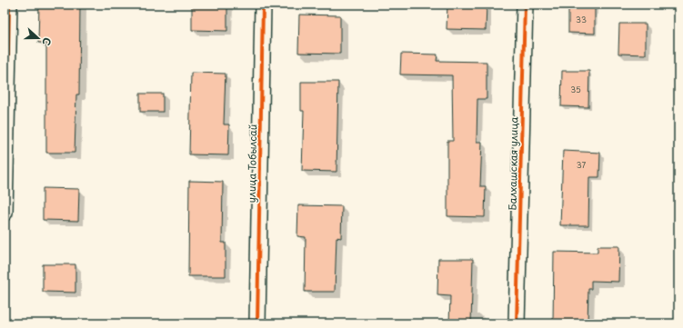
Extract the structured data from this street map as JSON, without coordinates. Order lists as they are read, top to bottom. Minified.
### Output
{"streets":{"street":["улица Тобылсай","Балхашская улица"]},"house_numbers":["33","35","37"],"north":"right"}
